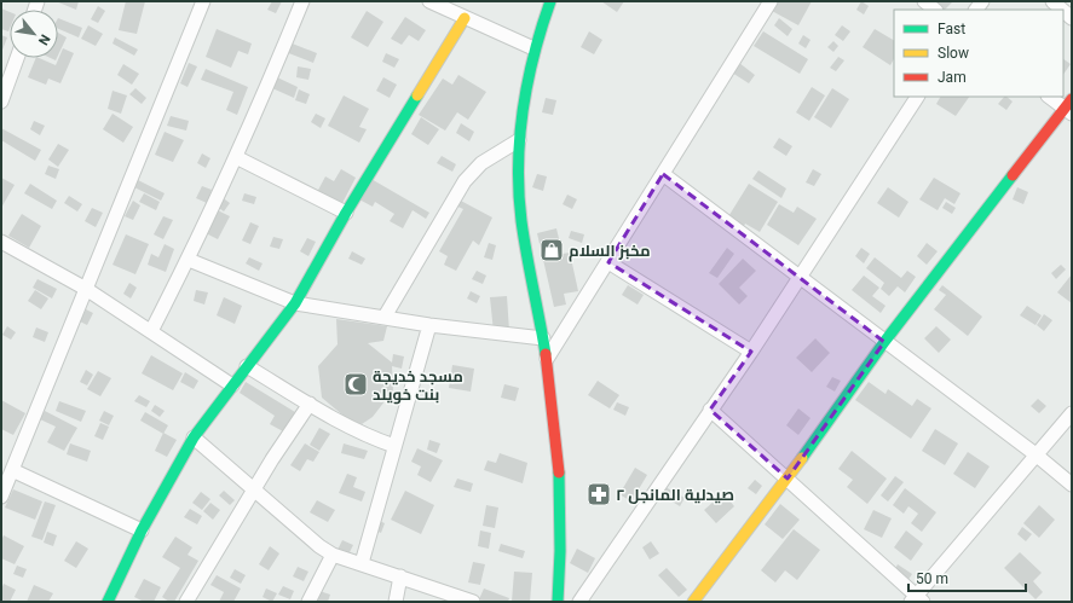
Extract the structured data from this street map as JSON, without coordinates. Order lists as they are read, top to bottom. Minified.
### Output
{"places":{"shop":["مخبز السلام"],"mosque":["مسجد خديجة بنت خويلد"],"pharmacy":["صيدلية المانجل ٢"]},"legend":["Fast","Slow","Jam"],"scale_bar":"50 m","north":"bottom right"}
